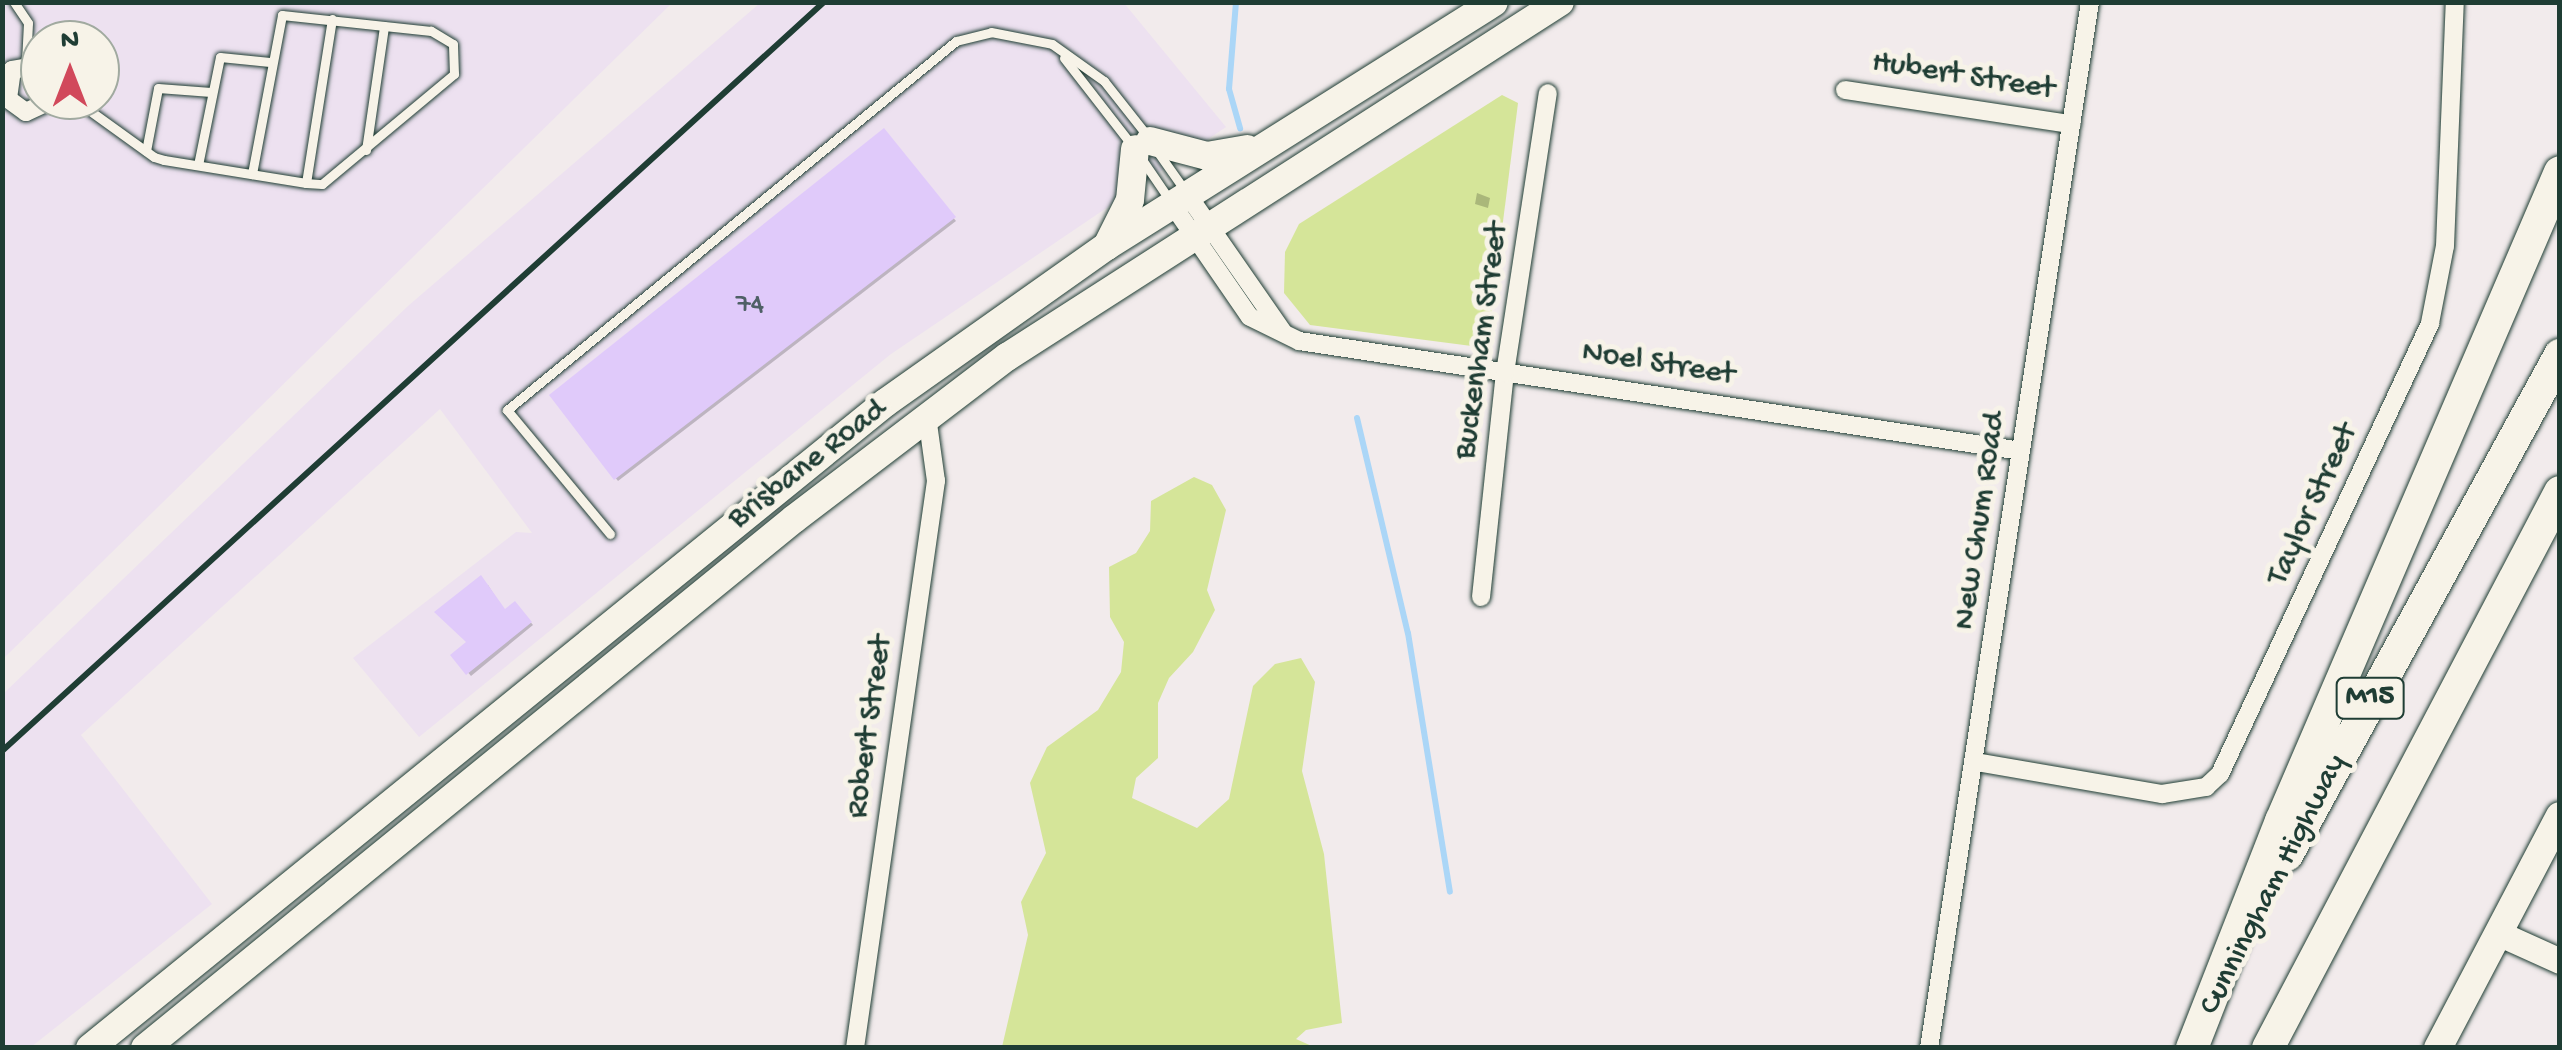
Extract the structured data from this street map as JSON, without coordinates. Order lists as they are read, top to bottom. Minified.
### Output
{"streets":{"highway":["M15","Cunningham Highway"],"main road":["Brisbane Road"],"street":["Hubert Street","Buckenham Street","Noel Street","Taylor Street","New Chum Road","Robert Street"]},"crossings":[["Hubert Street","New Chum Road"],["Buckenham Street","Noel Street"],["Noel Street","Brisbane Road"],["Noel Street","New Chum Road"],["Brisbane Road","Robert Street"],["Taylor Street","New Chum Road"]],"house_numbers":["74"],"north":"top"}
